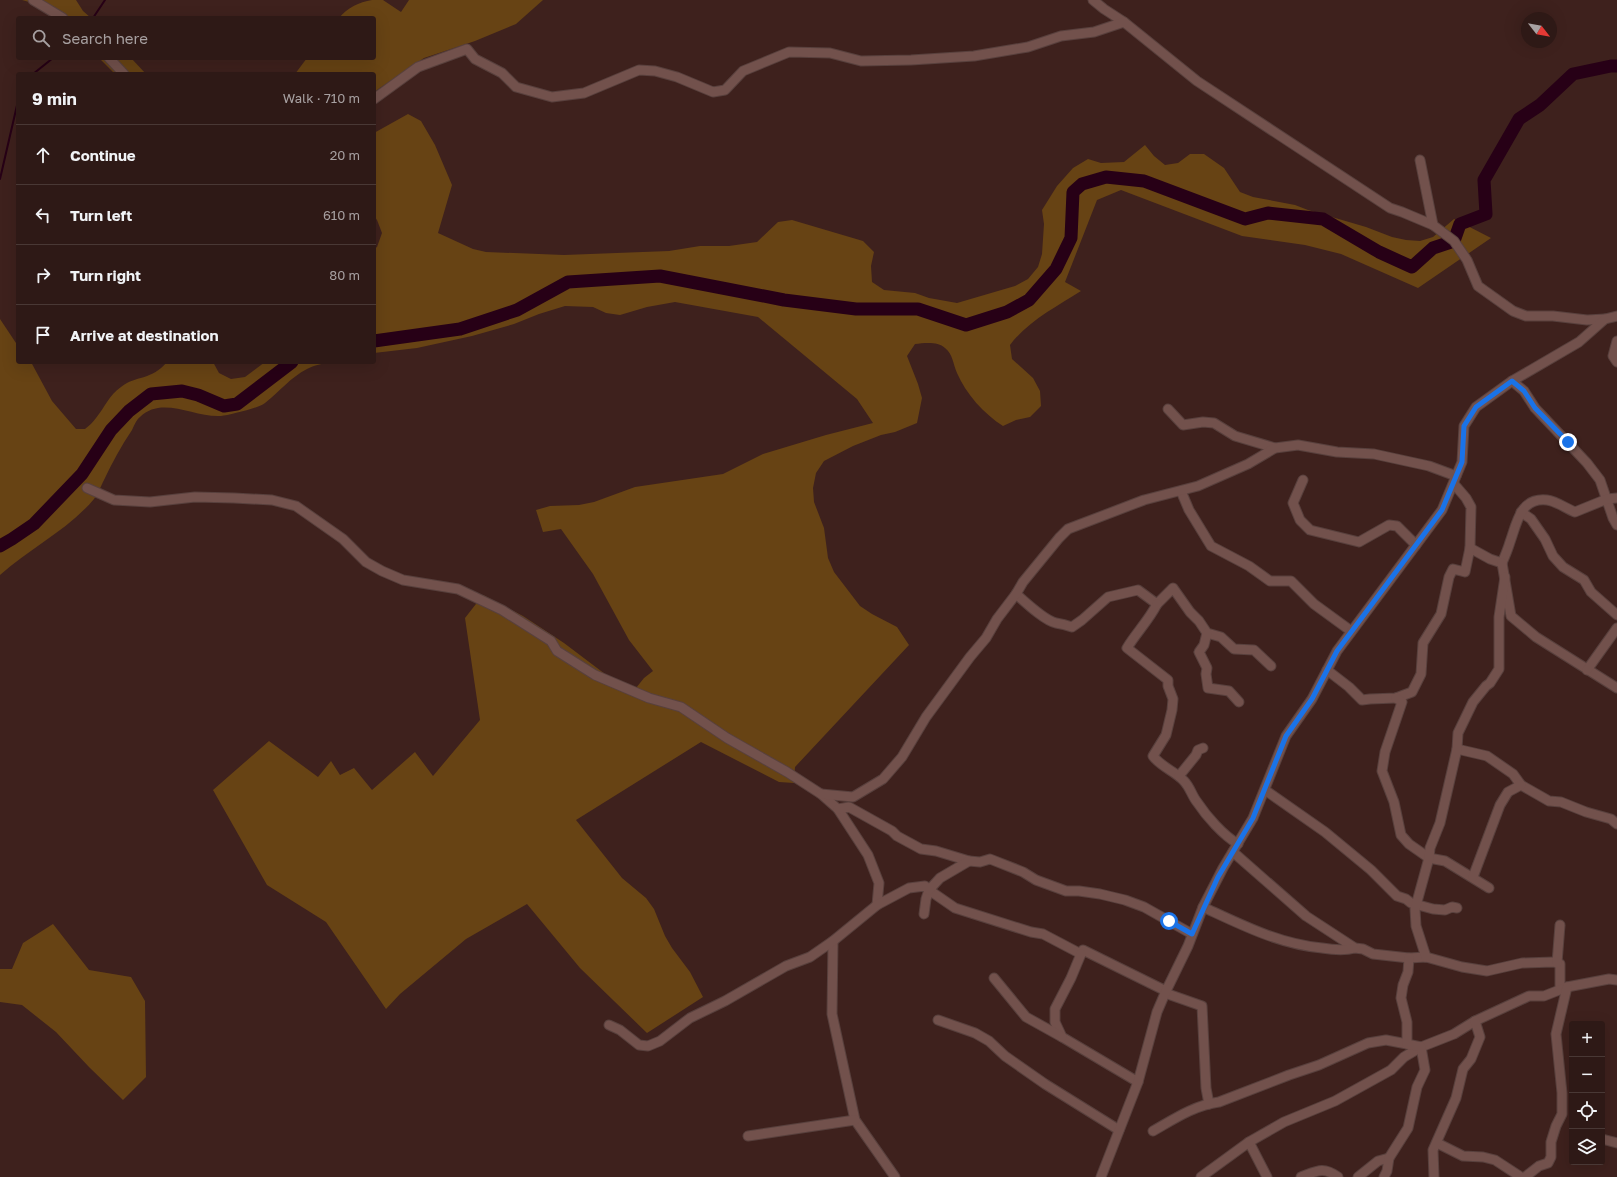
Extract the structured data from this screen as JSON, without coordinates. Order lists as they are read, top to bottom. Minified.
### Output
{"north":"bottom right","page":{"search":"Search here","heading":["9 min","Walk · 710 m"],"list":[["Continue","20 m"],["Turn left","610 m"],["Turn right","80 m"],"Arrive at destination"],"map_buttons":["+","−"]}}
